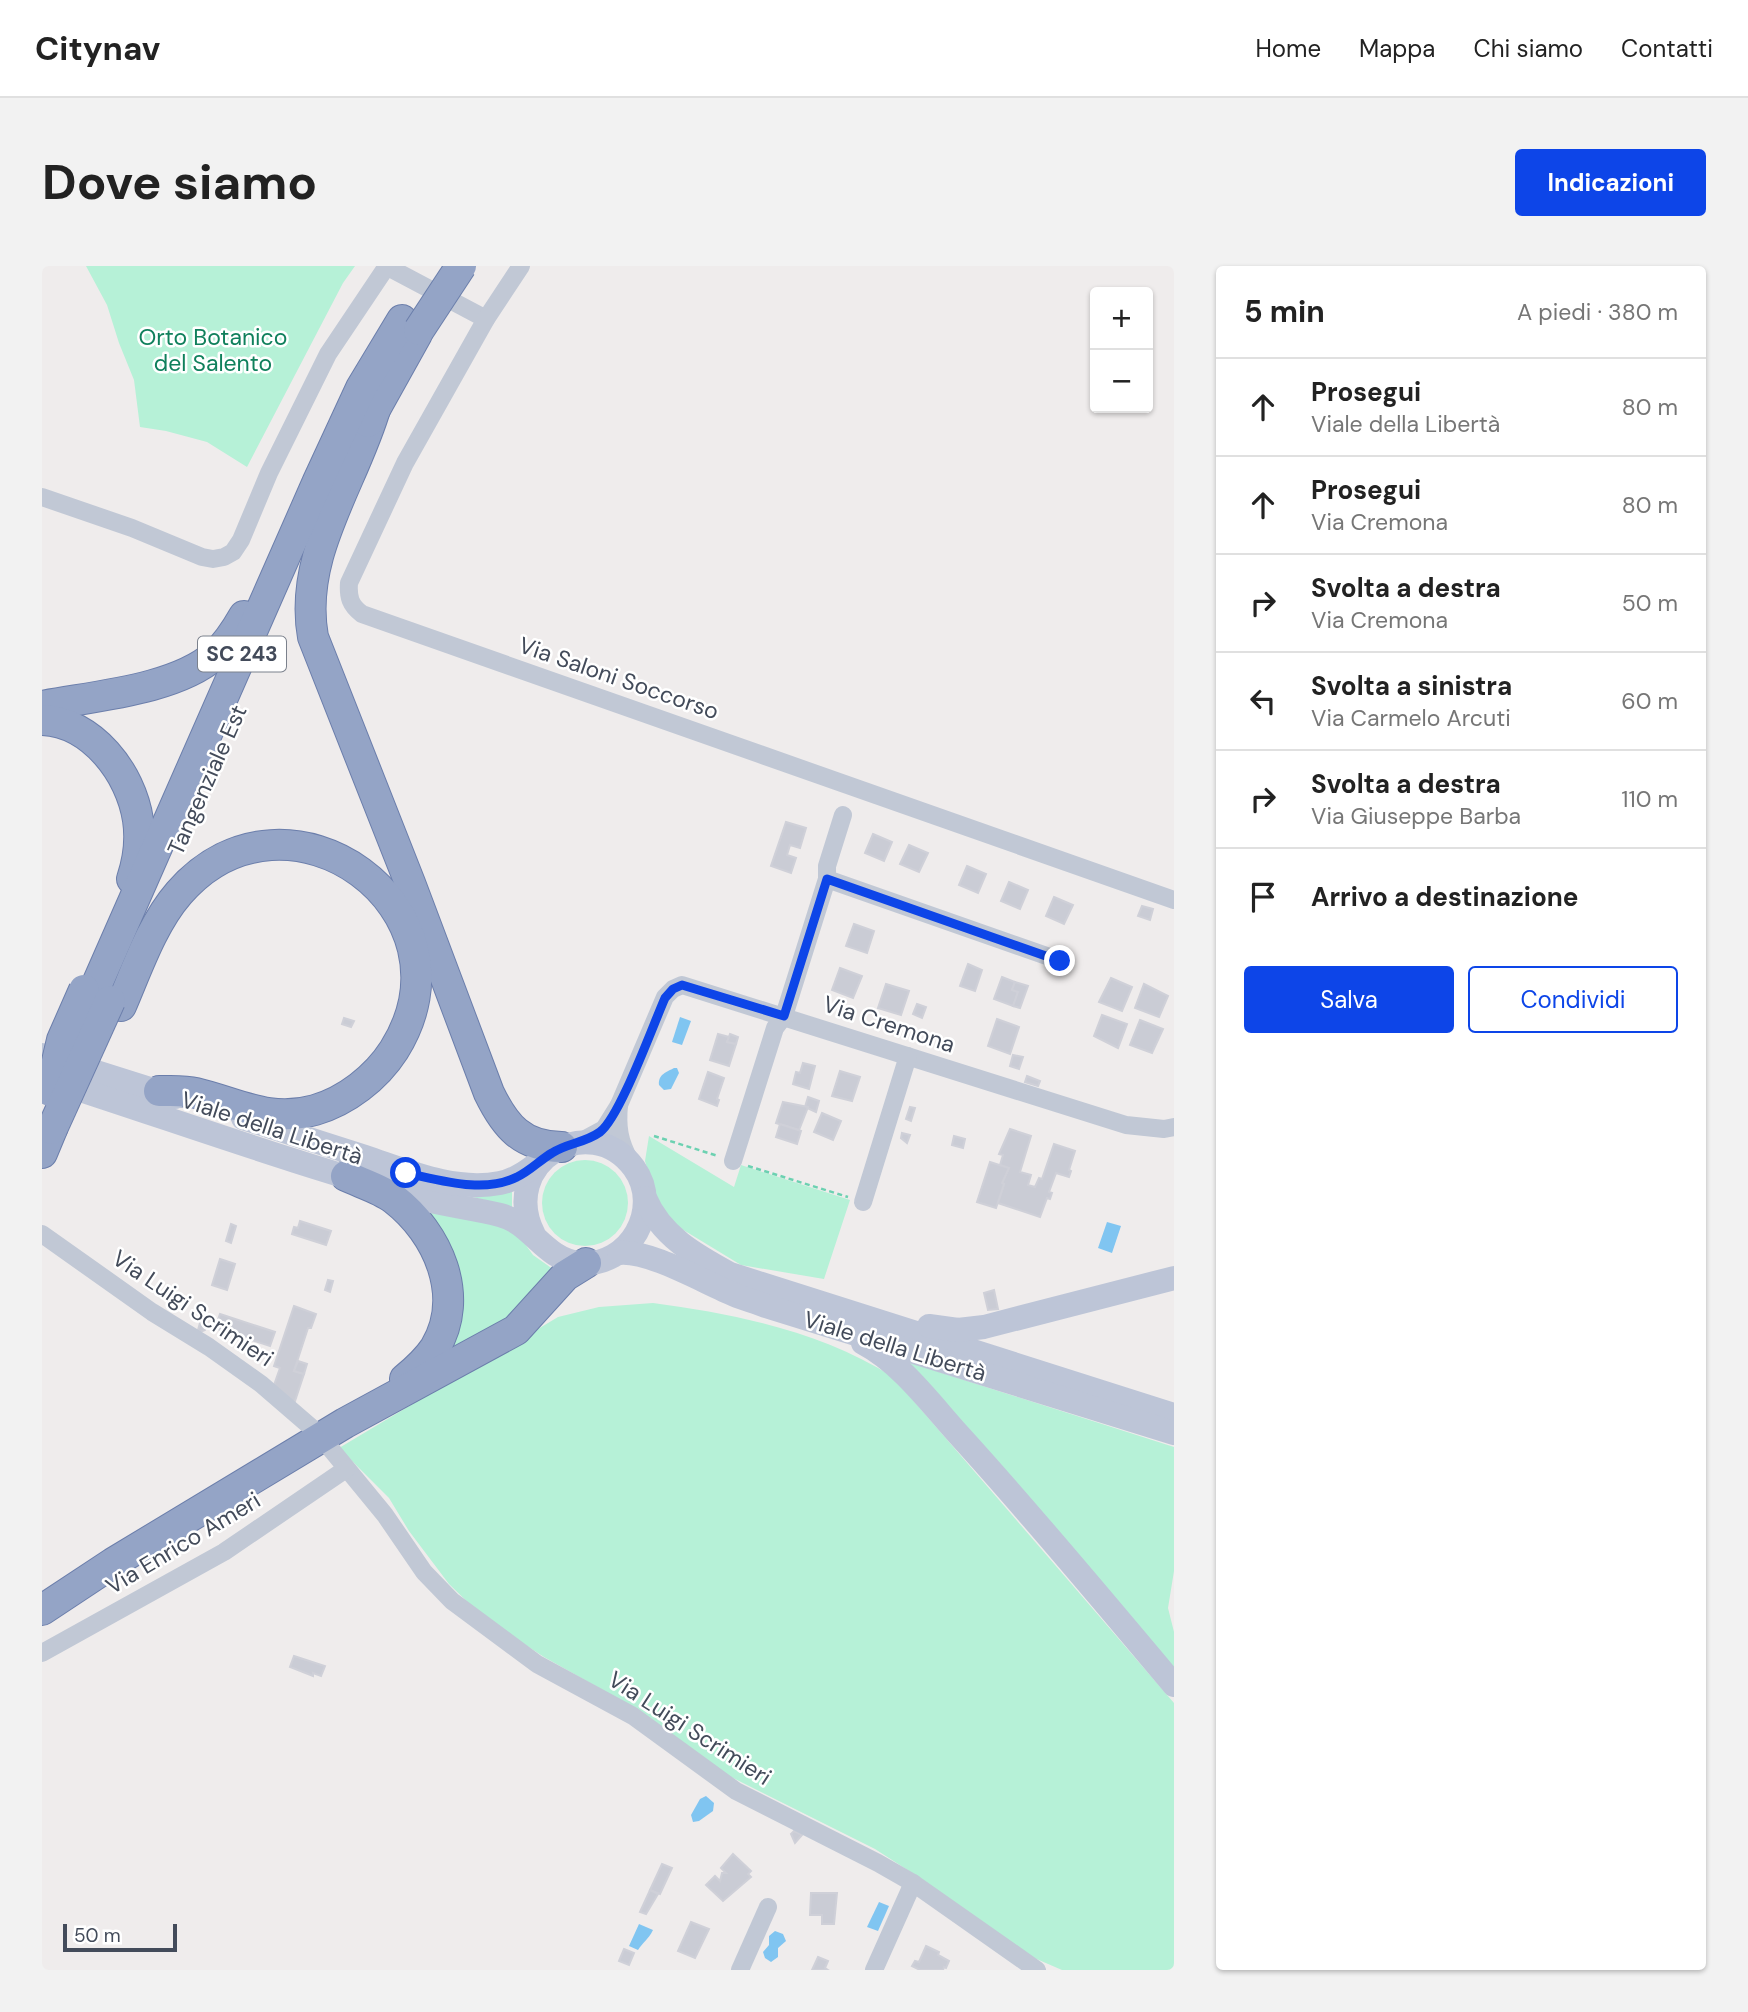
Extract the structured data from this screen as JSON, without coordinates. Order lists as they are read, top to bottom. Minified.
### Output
{"streets":{"highway":["SC 243","Tangenziale Est"],"main road":["Viale della Libertà"],"street":["Via Saloni Soccorso","Via Cremona","Via Luigi Scrimieri","Via Enrico Ameri"]},"crossings":[["Via Cremona","Viale della Libertà"],["Via Luigi Scrimieri","Via Enrico Ameri"]],"parks":["Orto Botanico del Salento"],"scale_bar":"50 m","page":{"header":"Citynav","nav":["Home","Mappa","Chi siamo","Contatti"],"buttons":["Indicazioni",["Salva","Condividi"]],"title":"Dove siamo","heading":["5 min","A piedi · 380 m"],"map_buttons":["+","−"],"list":[["Prosegui","Viale della Libertà","80 m"],["Prosegui","Via Cremona","80 m"],["Svolta a destra","Via Cremona","50 m"],["Svolta a sinistra","Via Carmelo Arcuti","60 m"],["Svolta a destra","Via Giuseppe Barba","110 m"],"Arrivo a destinazione"],"scale":"50 m"}}
